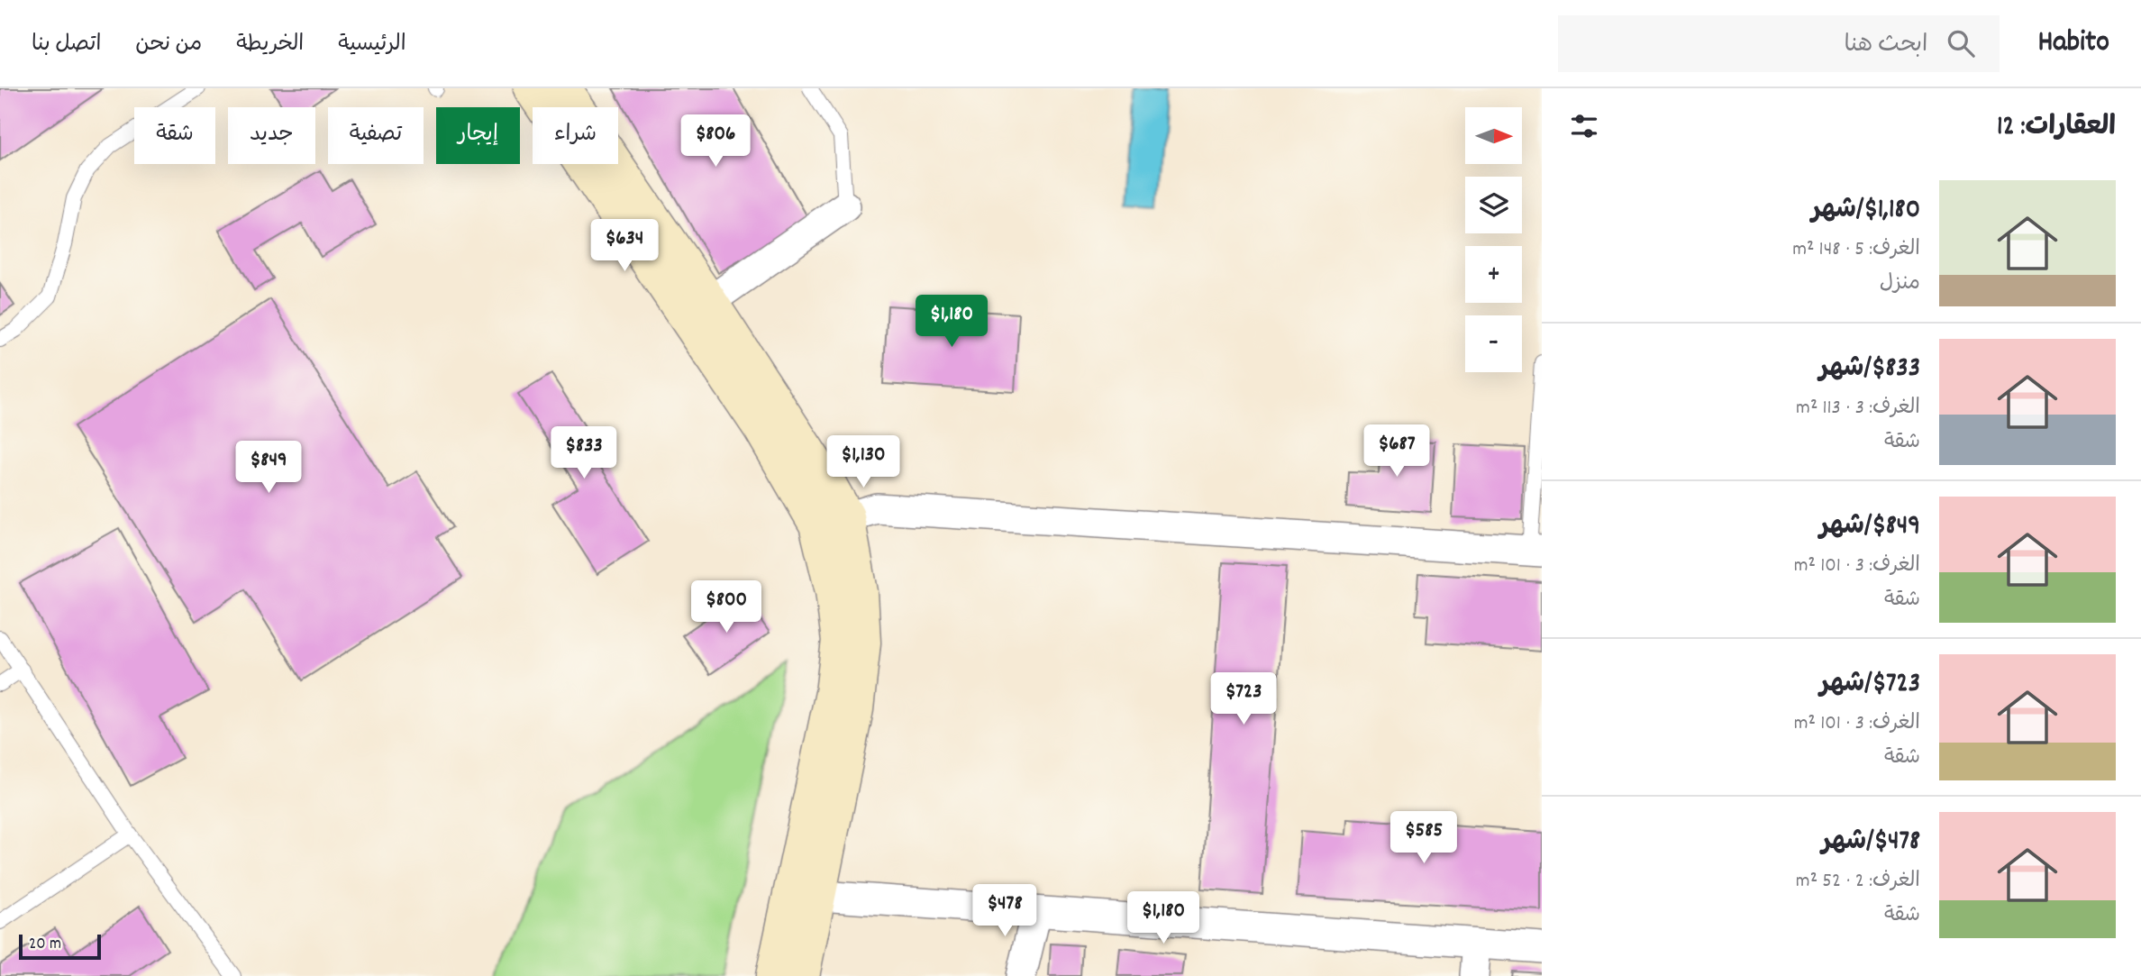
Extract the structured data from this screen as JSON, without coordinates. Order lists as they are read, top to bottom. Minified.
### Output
{"scale_bar":"20 m","north":"right","page":{"header":"Habito","search":"ابحث هنا","nav":["الرئيسية","الخريطة","من نحن","اتصل بنا"],"heading":"العقارات: 12","map_buttons":["+","−"],"chip":["شراء","إيجار","تصفية","جديد","شقة"],"price":["$806","$634","$1,180","$687","$833","$1,130","$849","$800","$723","$585","$478","$1,180"],"list":[{"name":"$1,180/شهر","note":"الغرف: 5 · 148 m² · منزل"},{"name":"$833/شهر","note":"الغرف: 3 · 113 m² · شقة"},{"name":"$849/شهر","note":"الغرف: 3 · 101 m² · شقة"},{"name":"$723/شهر","note":"الغرف: 3 · 101 m² · شقة"},{"name":"$478/شهر","note":"الغرف: 2 · 52 m² · شقة"}],"scale":"20 m"}}
